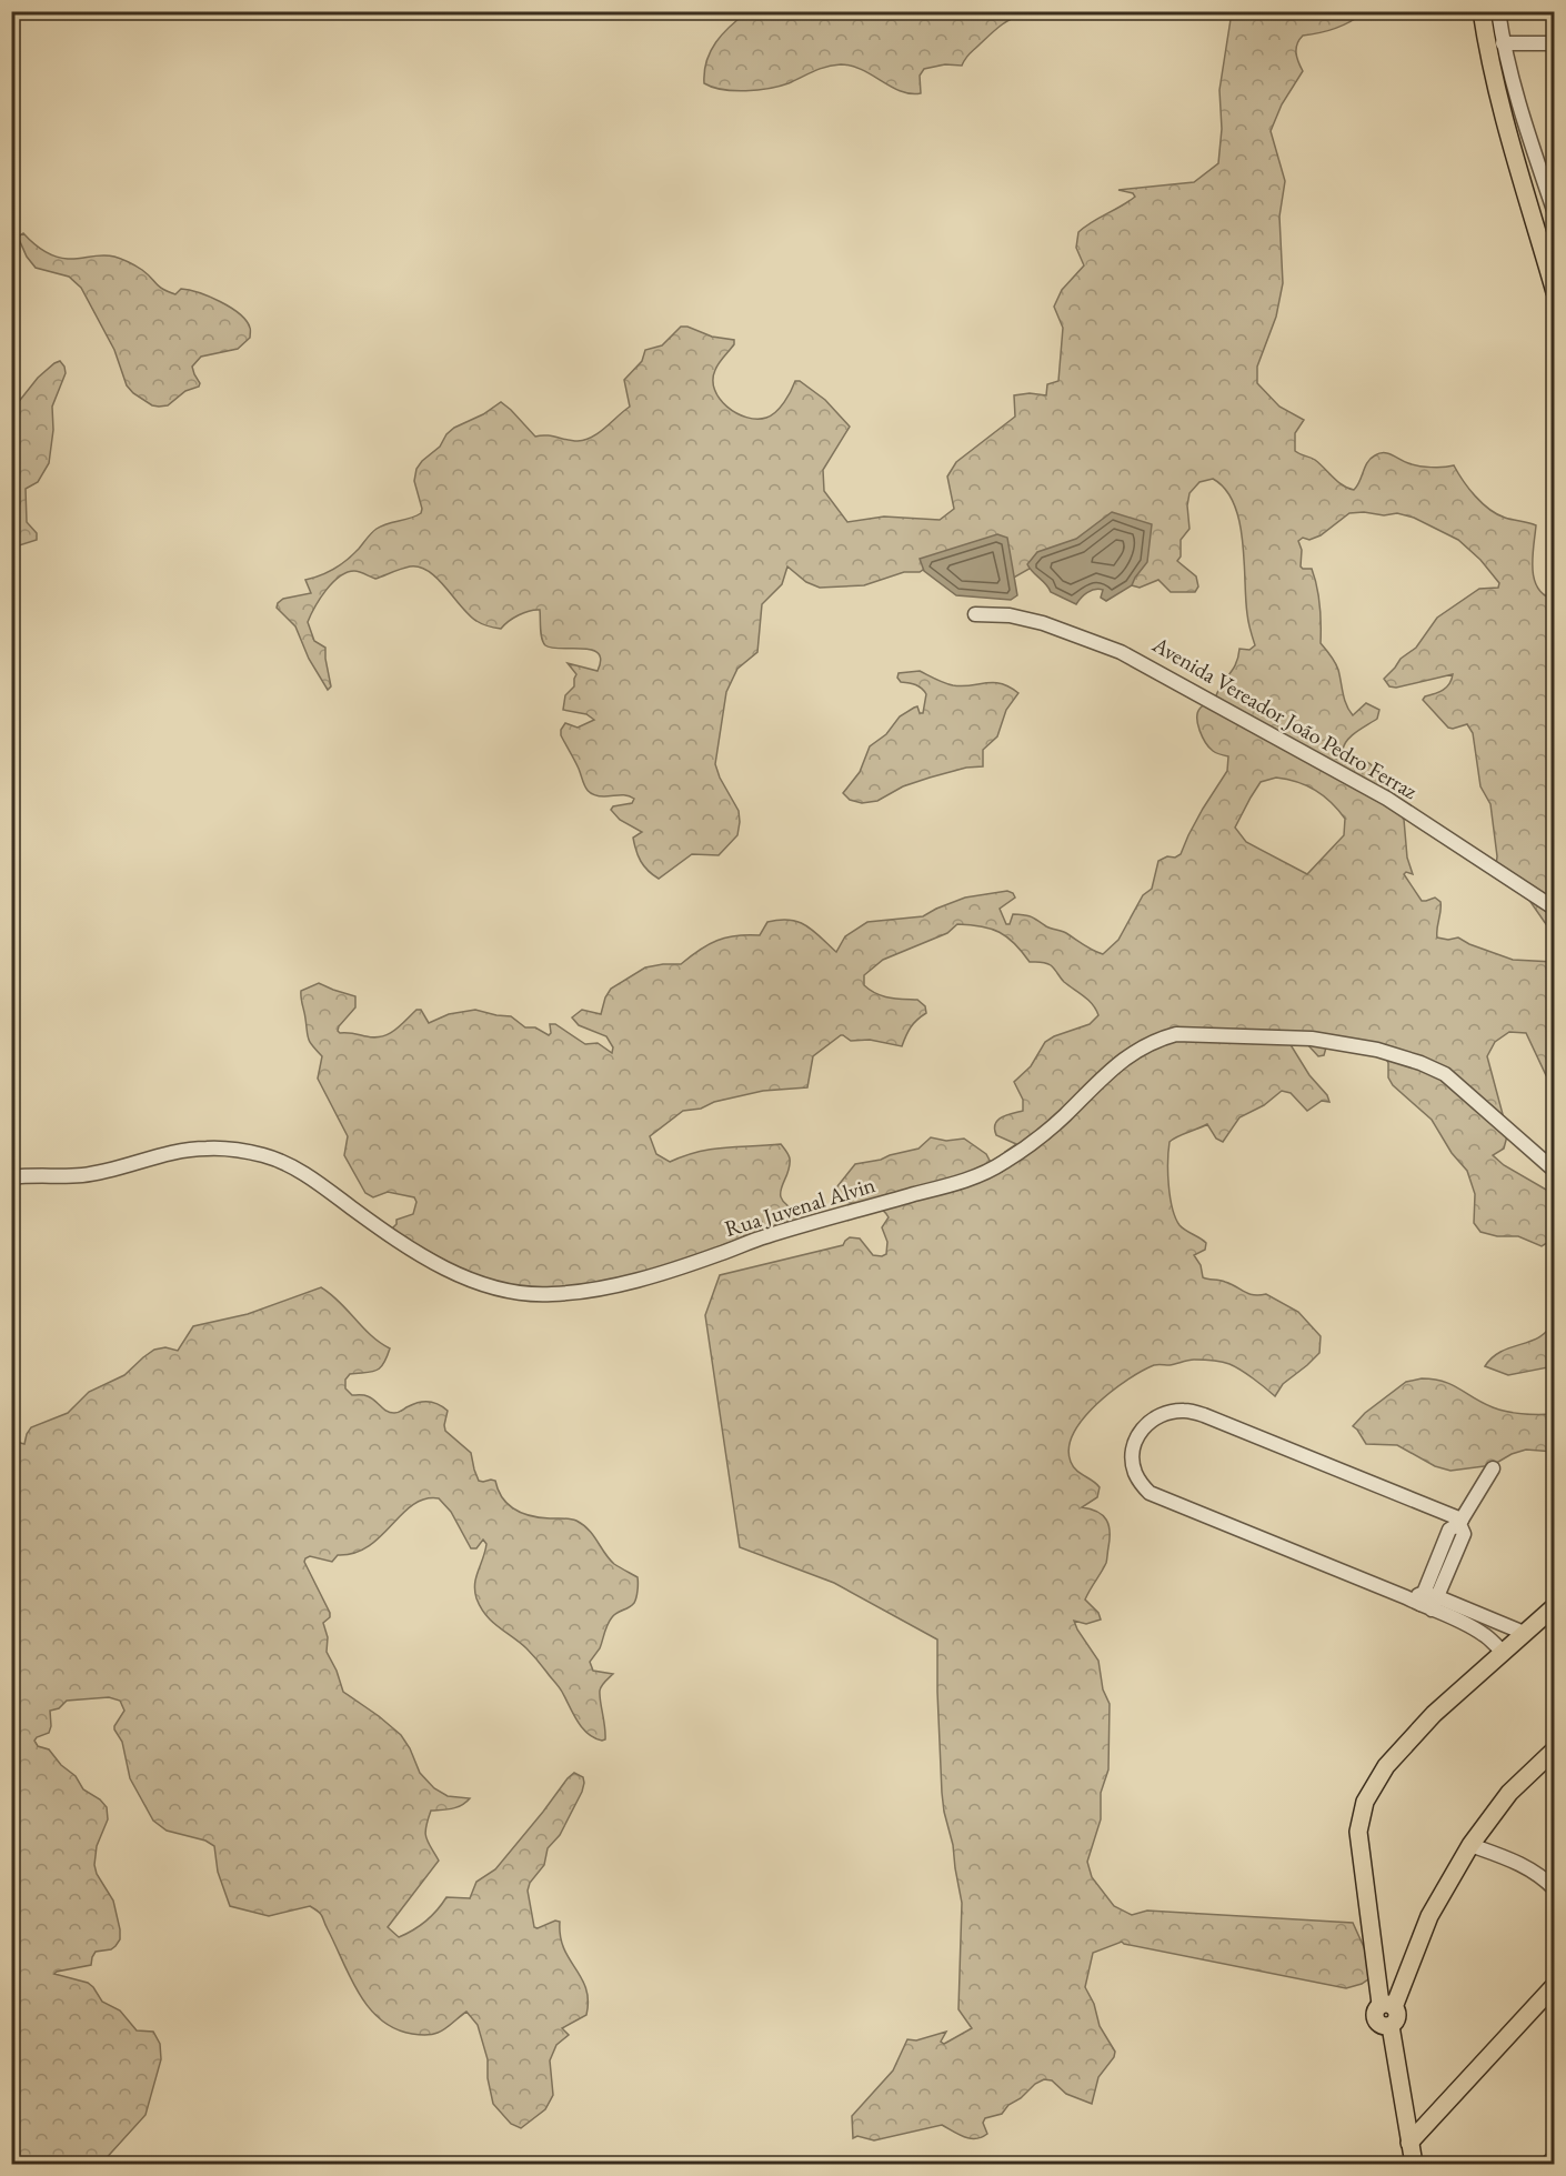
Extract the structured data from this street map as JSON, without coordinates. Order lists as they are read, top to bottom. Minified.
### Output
{"streets":{"street":["Avenida Vereador João Pedro Ferraz","Rua Juvenal Alvin"]}}
